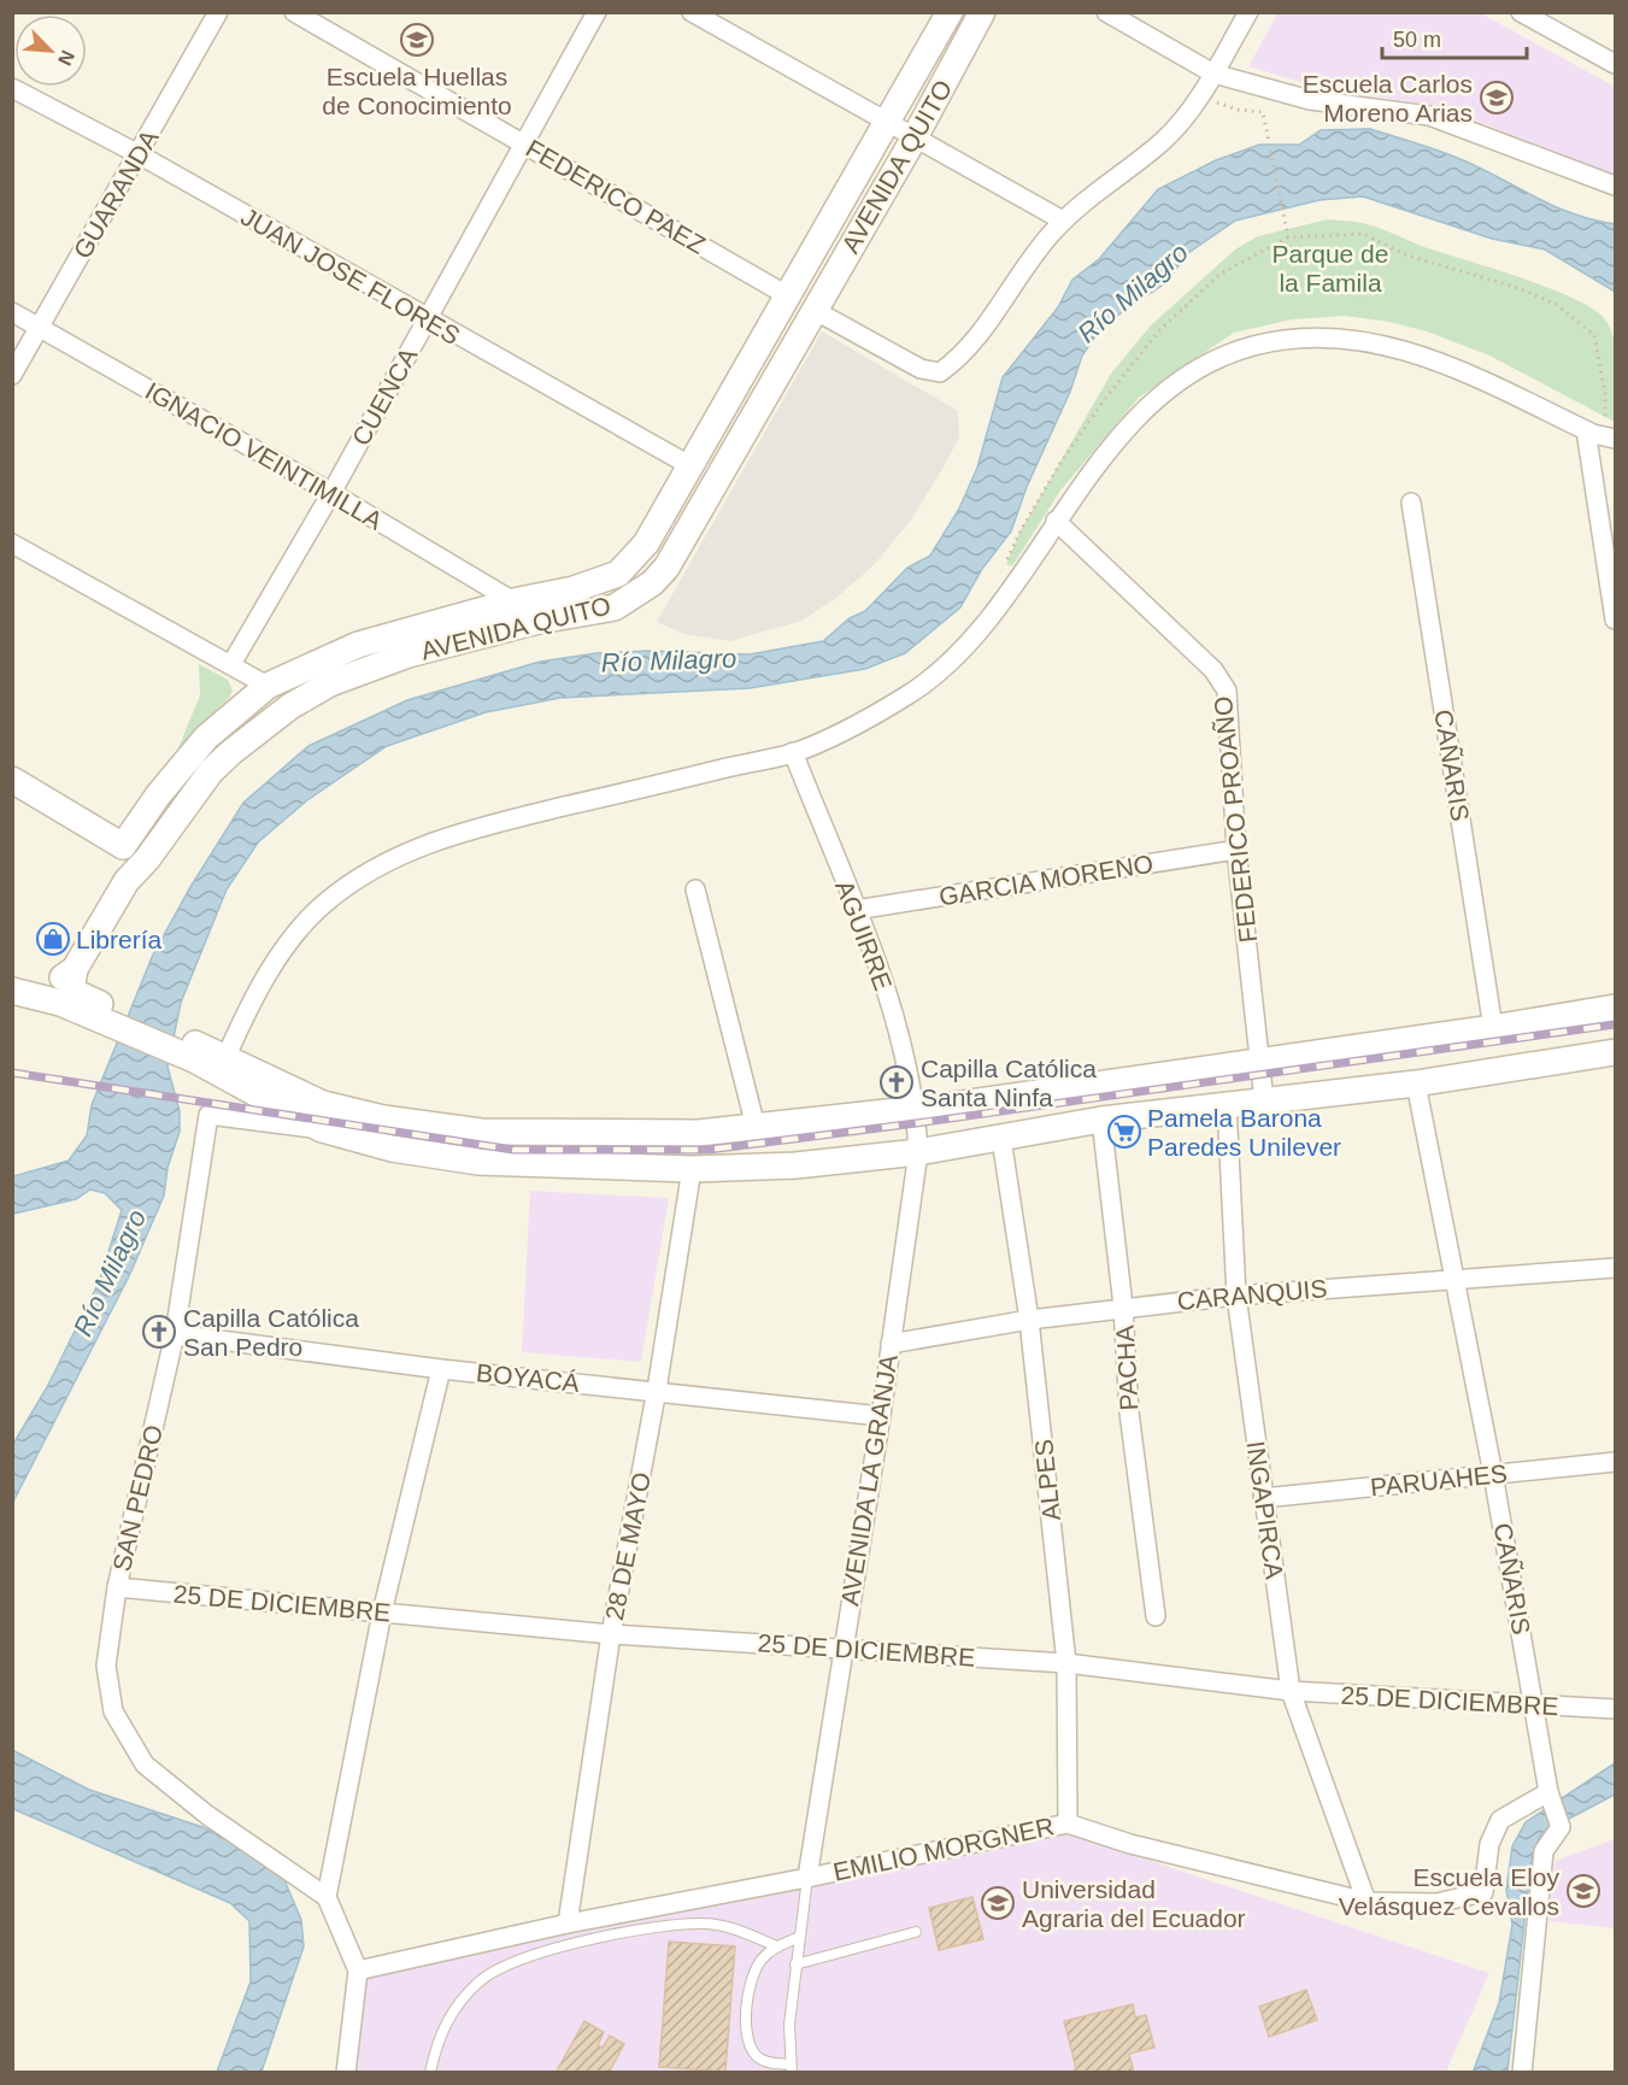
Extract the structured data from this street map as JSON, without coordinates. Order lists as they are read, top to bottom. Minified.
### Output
{"streets":{"main road":["AVENIDA QUITO"],"street":["GUARANDA","FEDERICO PAEZ","JUAN JOSE FLORES","CUENCA","IGNACIO VEINTIMILLA","CAÑARIS","FEDERICO PROAÑO","GARCIA MORENO","AGUIRRE","CARANQUIS","PACHA","BOYACÁ","AVENIDA LA GRANJA","ALPES","PARUAHES","SAN PEDRO","INGAPIRCA","28 DE MAYO","25 DE DICIEMBRE","EMILIO MORGNER"]},"crossings":[["AVENIDA QUITO","FEDERICO PAEZ"],["AVENIDA QUITO","JUAN JOSE FLORES"],["AVENIDA QUITO","IGNACIO VEINTIMILLA"],["GUARANDA","JUAN JOSE FLORES"],["GUARANDA","IGNACIO VEINTIMILLA"],["FEDERICO PAEZ","CUENCA"],["JUAN JOSE FLORES","CUENCA"],["CUENCA","IGNACIO VEINTIMILLA"],["CAÑARIS","CARANQUIS"],["CAÑARIS","PARUAHES"],["CAÑARIS","25 DE DICIEMBRE"],["CAÑARIS","EMILIO MORGNER"],["FEDERICO PROAÑO","GARCIA MORENO"],["GARCIA MORENO","AGUIRRE"],["AGUIRRE","AVENIDA LA GRANJA"],["CARANQUIS","PACHA"],["CARANQUIS","AVENIDA LA GRANJA"],["CARANQUIS","ALPES"],["CARANQUIS","INGAPIRCA"],["BOYACÁ","AVENIDA LA GRANJA"],["BOYACÁ","SAN PEDRO"],["BOYACÁ","28 DE MAYO"],["AVENIDA LA GRANJA","25 DE DICIEMBRE"],["AVENIDA LA GRANJA","EMILIO MORGNER"],["ALPES","25 DE DICIEMBRE"],["ALPES","EMILIO MORGNER"],["PARUAHES","INGAPIRCA"],["SAN PEDRO","25 DE DICIEMBRE"],["INGAPIRCA","25 DE DICIEMBRE"],["INGAPIRCA","EMILIO MORGNER"],["28 DE MAYO","25 DE DICIEMBRE"],["28 DE MAYO","EMILIO MORGNER"]],"water":["Río Milagro"],"parks":["Parque de la Famila"],"places":{"school or university":["Escuela Huellas de Conocimiento","Escuela Carlos Moreno Arias","Escuela Eloy Velásquez Cevallos","Universidad Agraria del Ecuador"],"shop":["Librería"],"church":["Capilla Católica Santa Ninfa","Capilla Católica San Pedro"],"supermarket":["Pamela Barona Paredes Unilever"]},"scale_bar":"50 m","north":"bottom right"}
